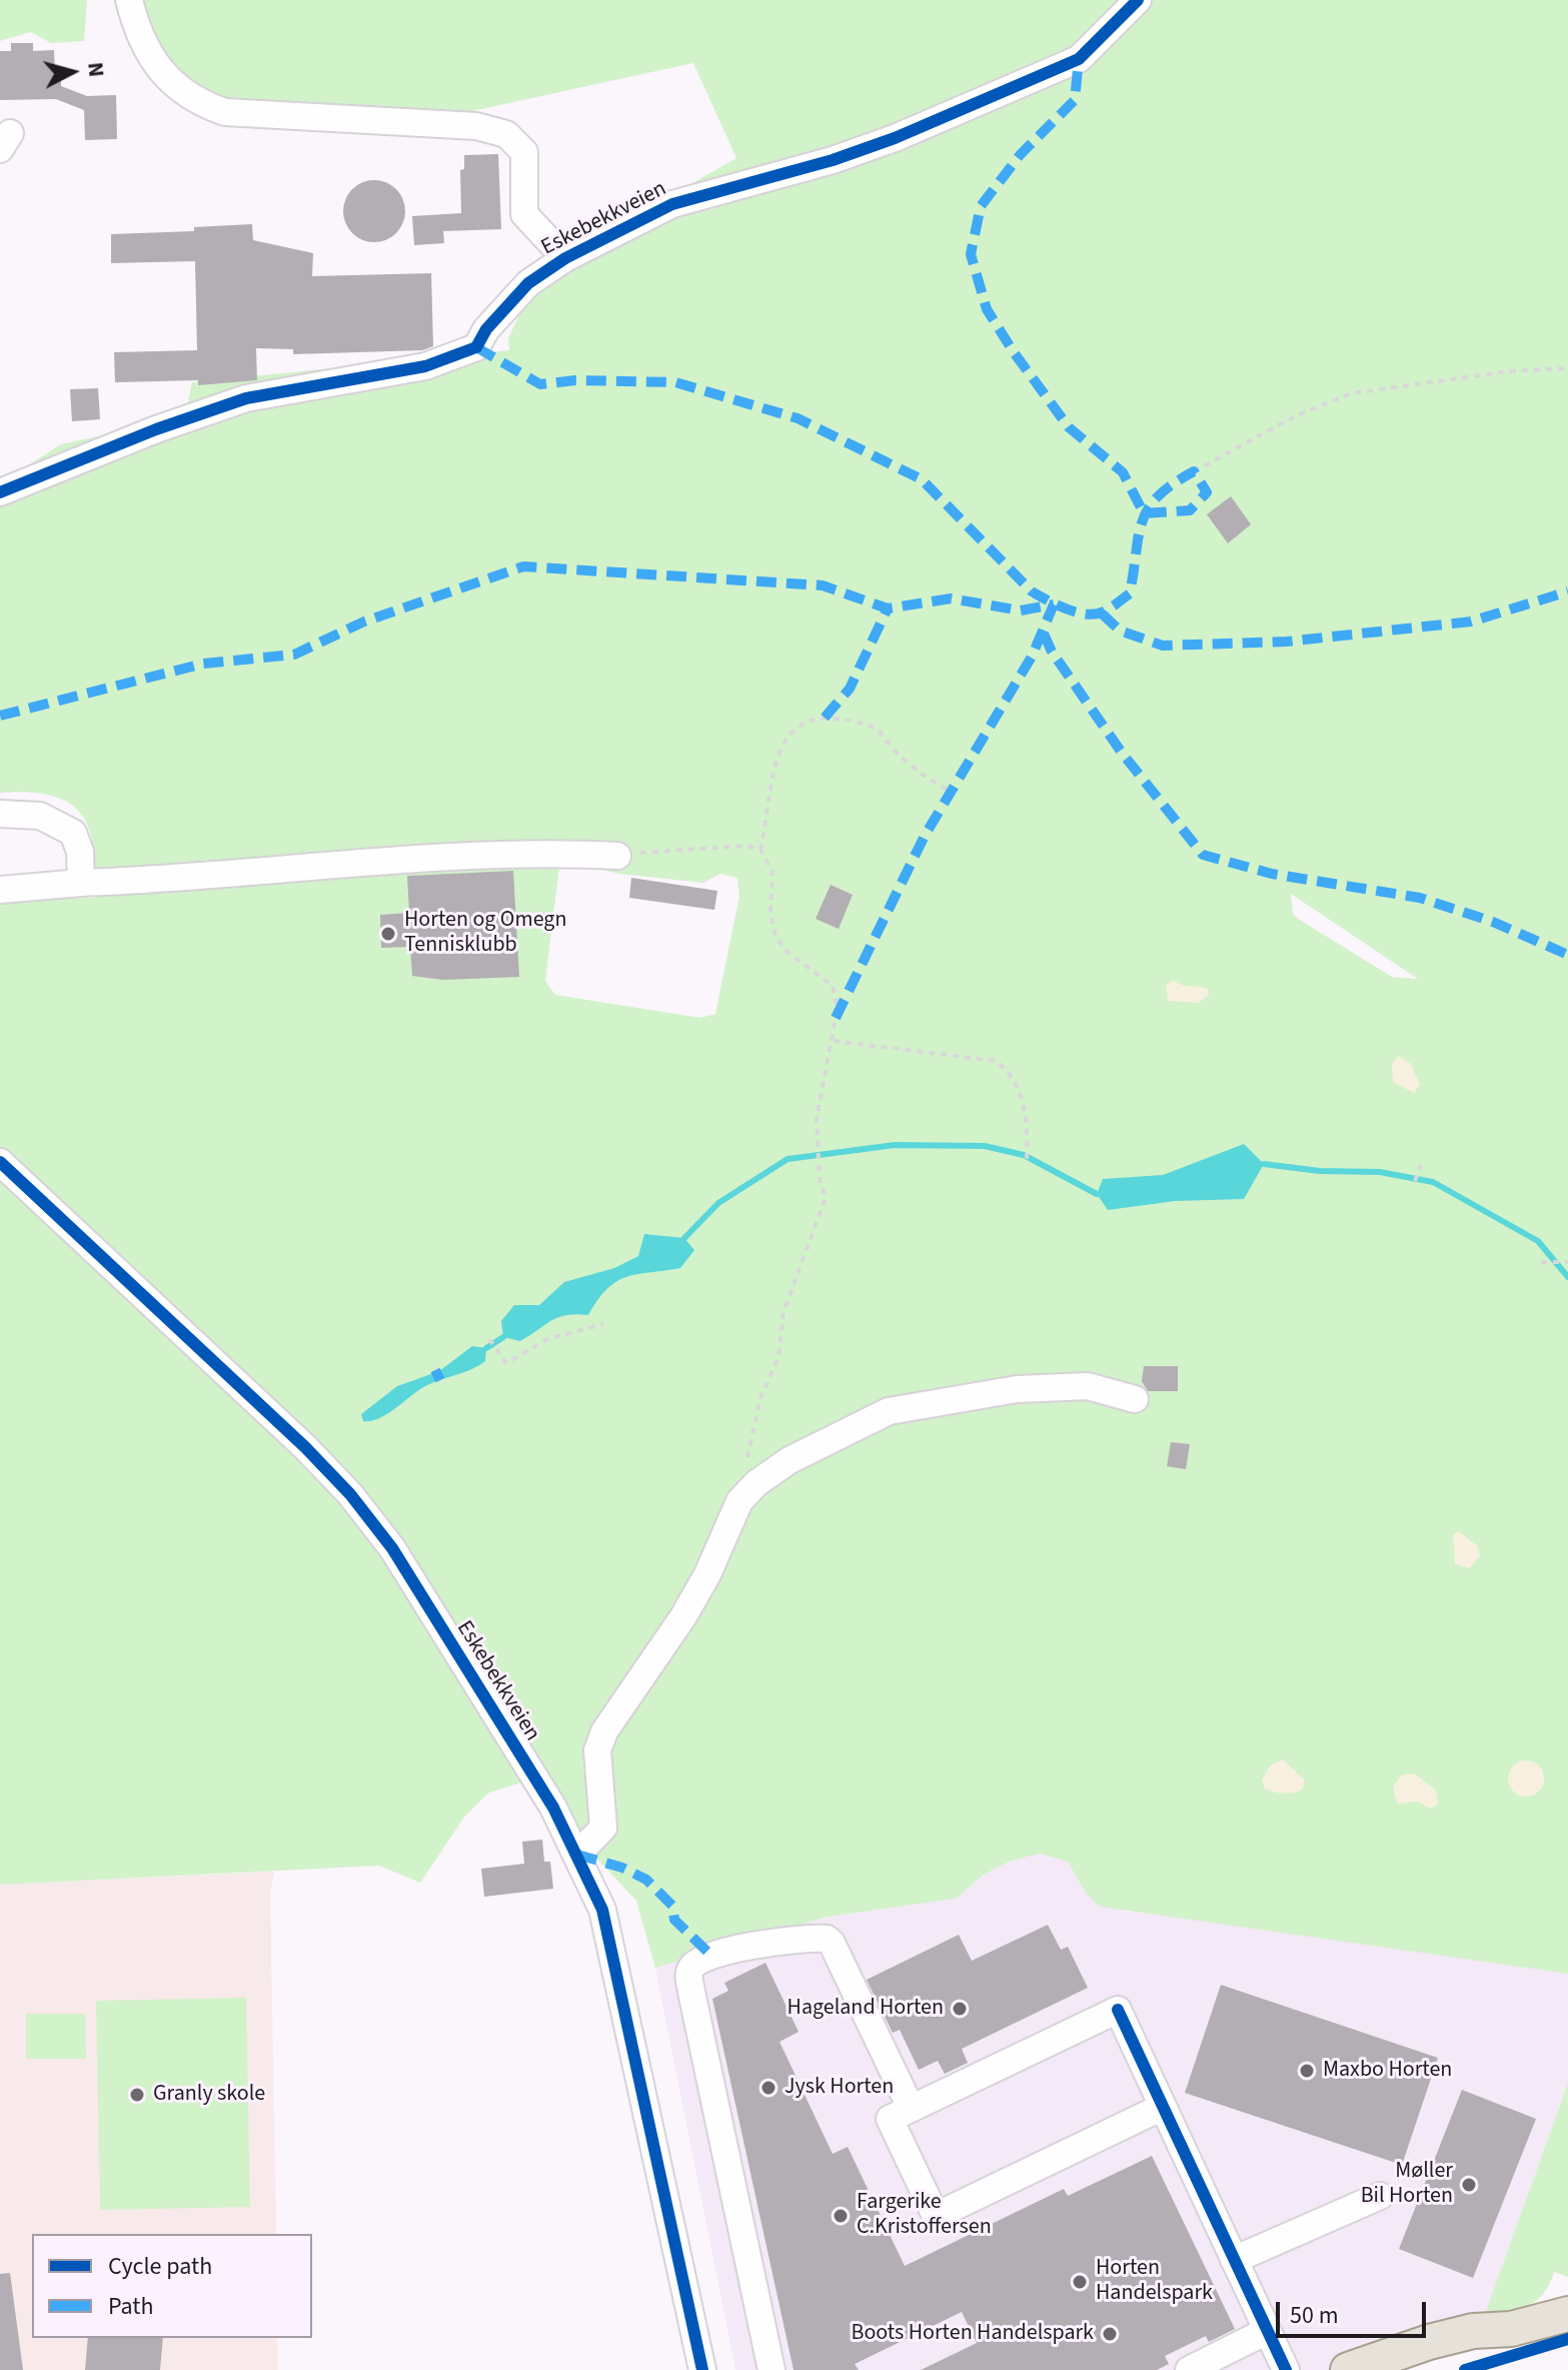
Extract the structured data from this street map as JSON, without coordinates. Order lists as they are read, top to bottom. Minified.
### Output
{"streets":{"street":["Eskebekkveien"]},"places":["Horten og Omegn Tennisklubb","Hageland Horten","Maxbo Horten","Jysk Horten","Granly skole","Møller Bil Horten","Fargerike C.Kristoffersen","Horten Handelspark","Boots Horten Handelspark"],"legend":["Cycle path","Path"],"scale_bar":"50 m","north":"right"}
